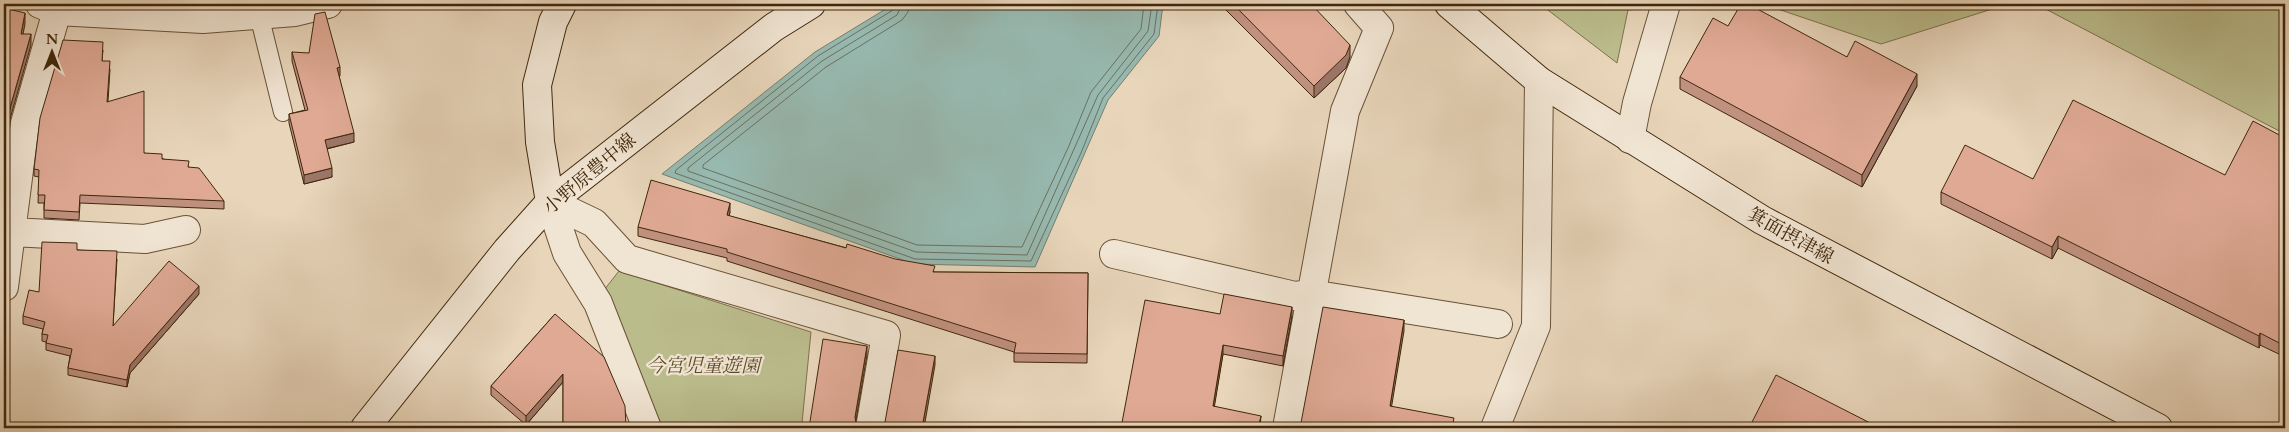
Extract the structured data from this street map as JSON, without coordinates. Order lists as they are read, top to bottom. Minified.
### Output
{"streets":{"street":["小野原豊中線","箕面摂津線"]},"parks":["今宮児童遊園"],"north":"top"}
